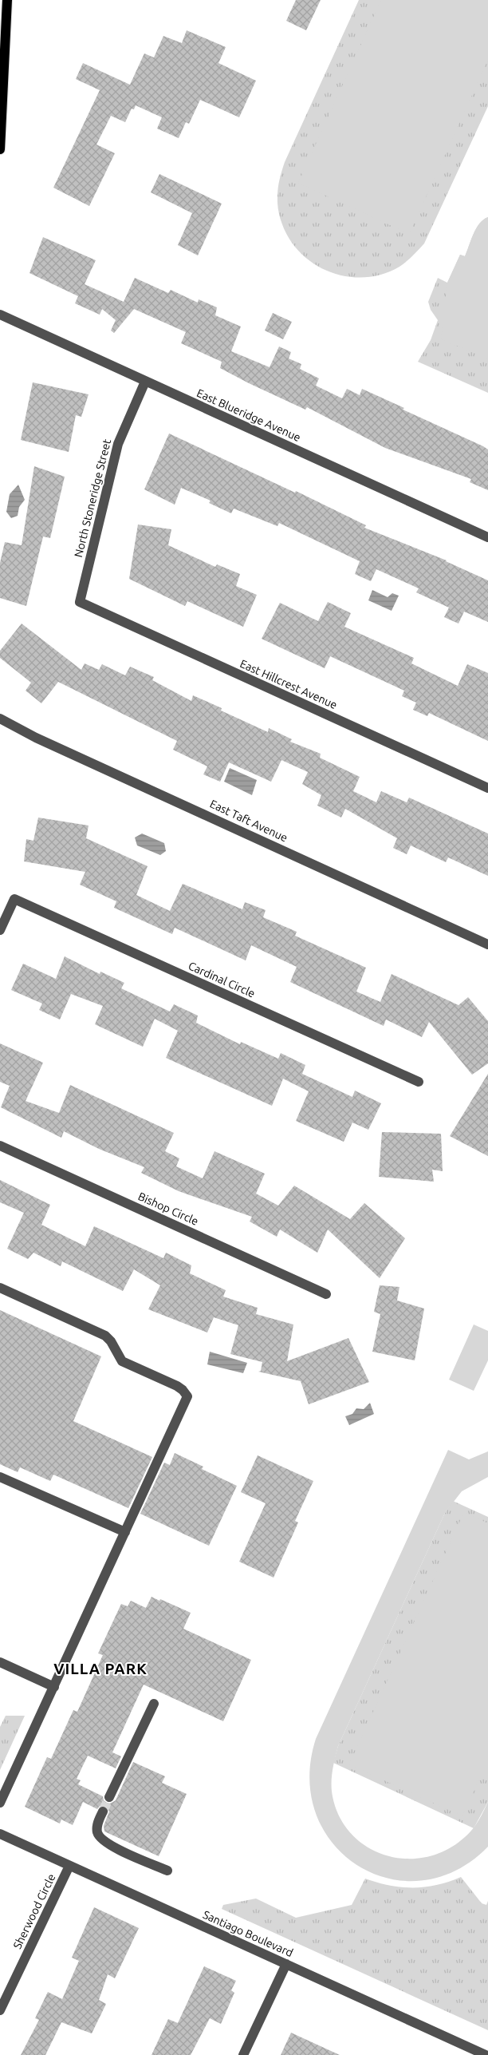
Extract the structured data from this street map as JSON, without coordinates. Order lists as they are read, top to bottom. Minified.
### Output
{"streets":{"street":["East Blueridge Avenue","North Stoneridge Street","East Hillcrest Avenue","East Taft Avenue","Cardinal Circle","Bishop Circle","Sherwood Circle","Santiago Boulevard"]},"crossings":[["East Blueridge Avenue","North Stoneridge Street"],["North Stoneridge Street","East Hillcrest Avenue"],["Sherwood Circle","Santiago Boulevard"]],"districts":["VILLA PARK"]}
